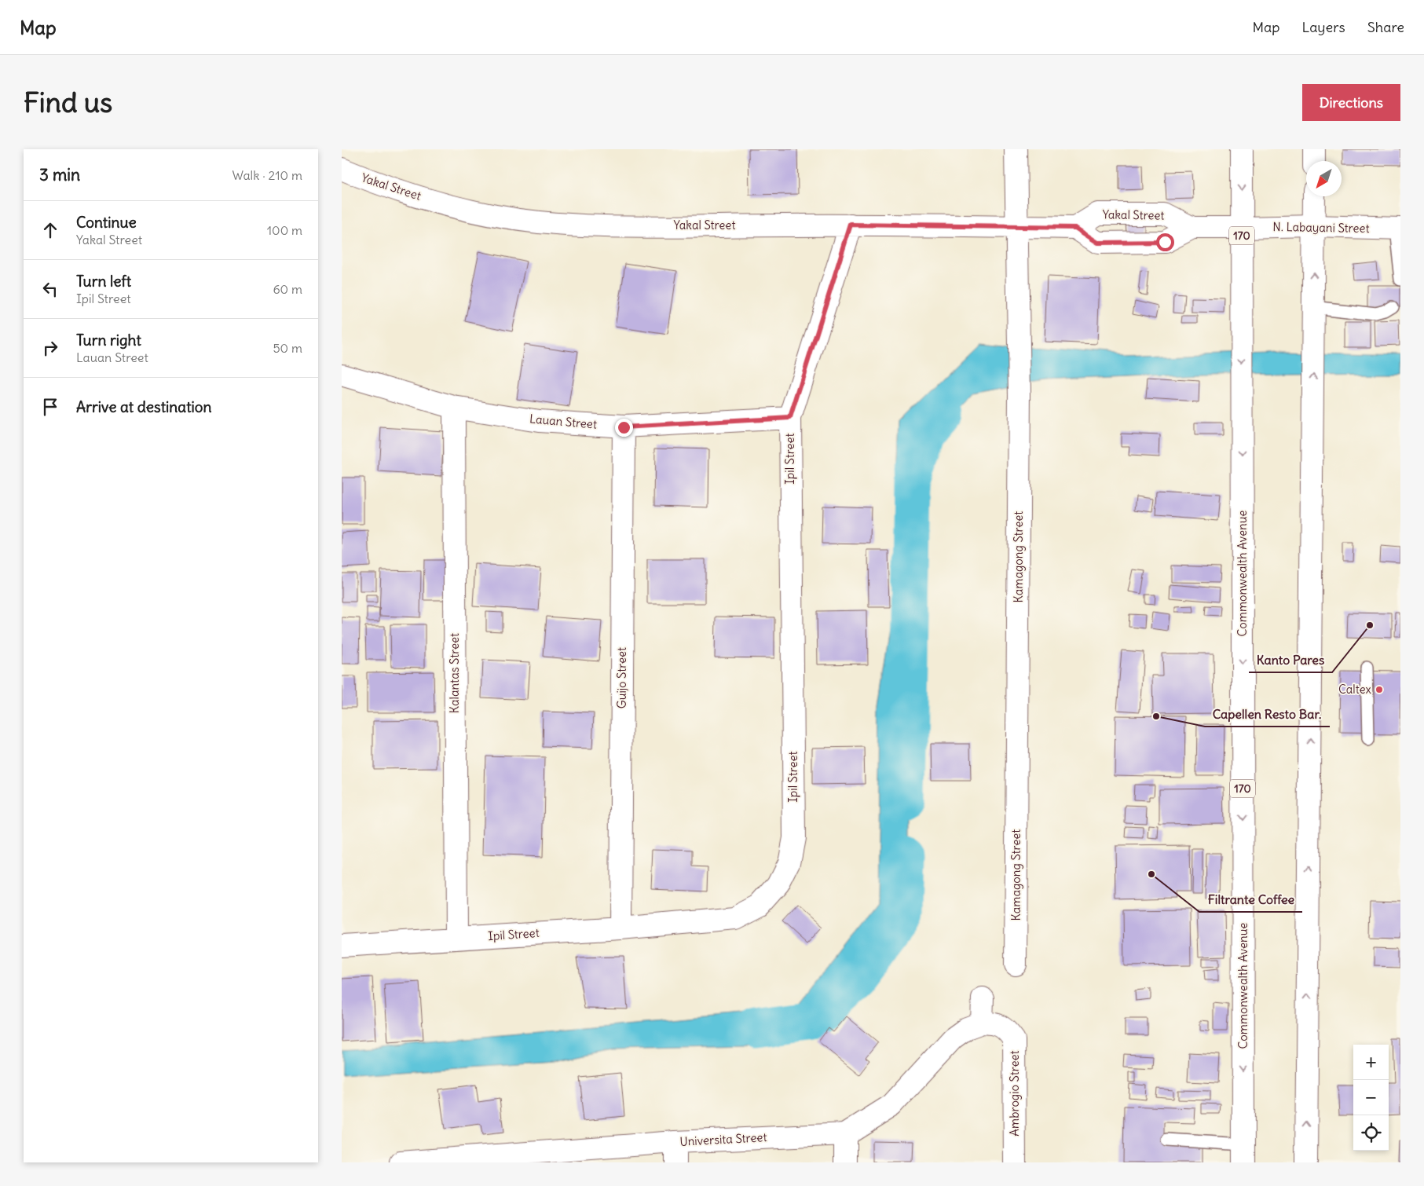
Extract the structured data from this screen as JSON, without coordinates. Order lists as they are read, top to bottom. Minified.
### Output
{"streets":{"street":["Yakal Street","N. Labayani Street","170","Lauan Street","Ipil Street","Kamagong Street","Commonwealth Avenue","Kalantas Street","Guijo Street","Ambrogio Street","Universita Street"]},"crossings":[["Yakal Street","N. Labayani Street"],["Yakal Street","Ipil Street"],["Yakal Street","Kamagong Street"],["Yakal Street","Commonwealth Avenue"],["N. Labayani Street","Commonwealth Avenue"],["Lauan Street","Ipil Street"],["Lauan Street","Kalantas Street"],["Lauan Street","Guijo Street"],["Ipil Street","Kalantas Street"],["Ipil Street","Guijo Street"],["Ambrogio Street","Universita Street"]],"places":["Kanto Pares","Caltex","Capellen Resto Bar.","Filtrante Coffee"],"north":"bottom left","page":{"header":"Map","nav":["Map","Layers","Share"],"buttons":"Directions","title":"Find us","heading":["3 min","Walk · 210 m"],"list":[["Continue","Yakal Street","100 m"],["Turn left","Ipil Street","60 m"],["Turn right","Lauan Street","50 m"],"Arrive at destination"],"map_buttons":["+","−"]}}
